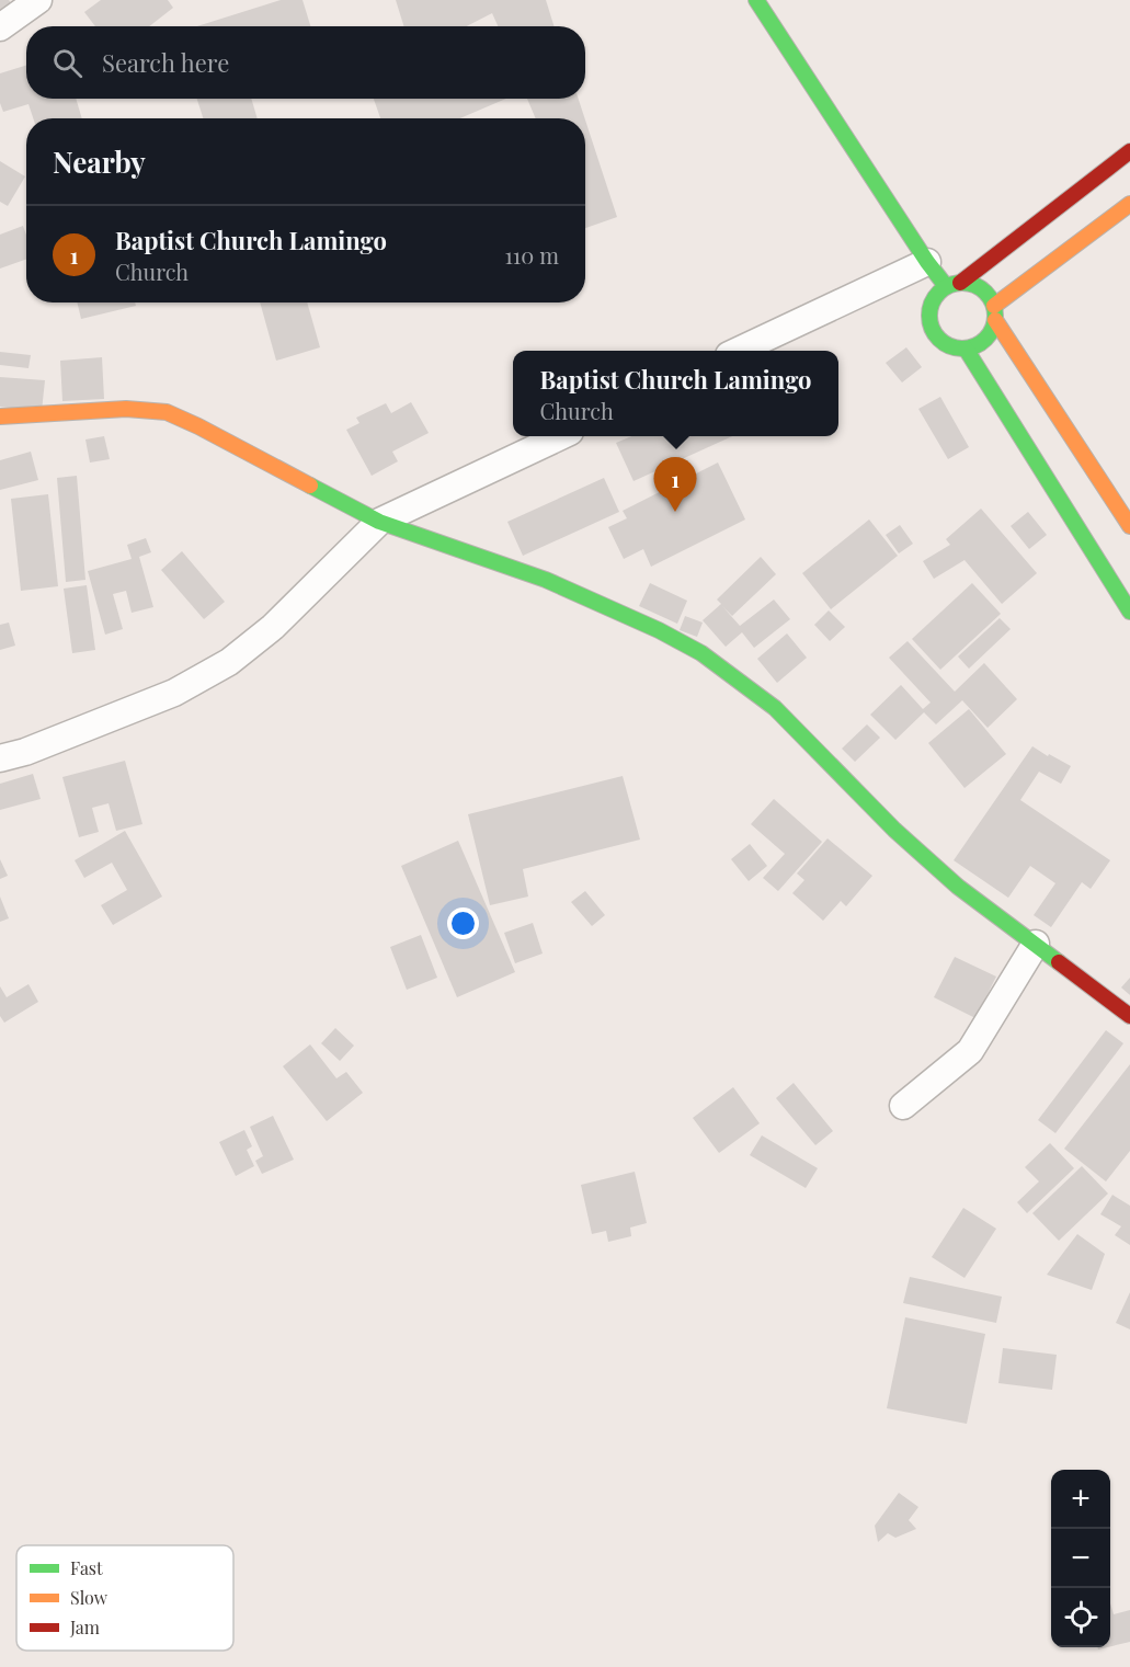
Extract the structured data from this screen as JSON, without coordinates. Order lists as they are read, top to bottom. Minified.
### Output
{"legend":["Fast","Slow","Jam"],"page":{"search":"Search here","heading":"Nearby","list":[{"mark":"1","name":"Baptist Church Lamingo","note":"Church","value":"110 m"}],"popup":["Baptist Church Lamingo","Church"],"pins":"1","map_buttons":["+","−"]}}
